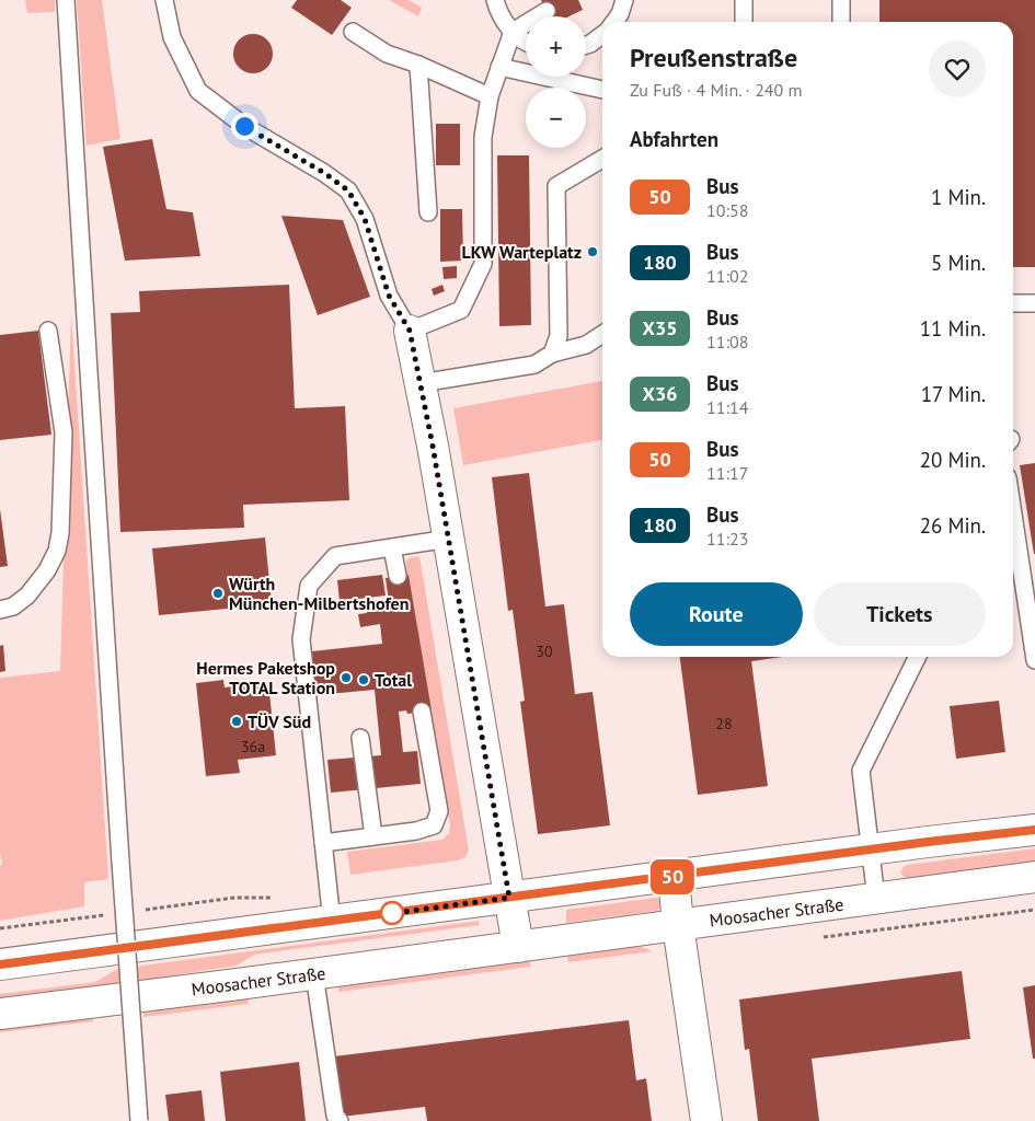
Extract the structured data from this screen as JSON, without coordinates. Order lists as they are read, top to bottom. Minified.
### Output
{"streets":{"main road":["Moosacher Straße"]},"places":["LKW Warteplatz","Würth München-Milbertshofen","Hermes Paketshop TOTAL Station","Total","TÜV Süd"],"lines":["bus line 50"],"house_numbers":["30","28","36a"],"page":{"on_map":"50","map_buttons":["+","−"],"heading":[["Preußenstraße","Zu Fuß · 4 Min. · 240 m"],"Abfahrten"],"list":[{"mark":"50","name":"Bus","note":"10:58","value":"1 Min."},{"mark":"180","name":"Bus","note":"11:02","value":"5 Min."},{"mark":"X35","name":"Bus","note":"11:08","value":"11 Min."},{"mark":"X36","name":"Bus","note":"11:14","value":"17 Min."},{"mark":"50","name":"Bus","note":"11:17","value":"20 Min."},{"mark":"180","name":"Bus","note":"11:23","value":"26 Min."}],"buttons":["Route","Tickets"]}}
